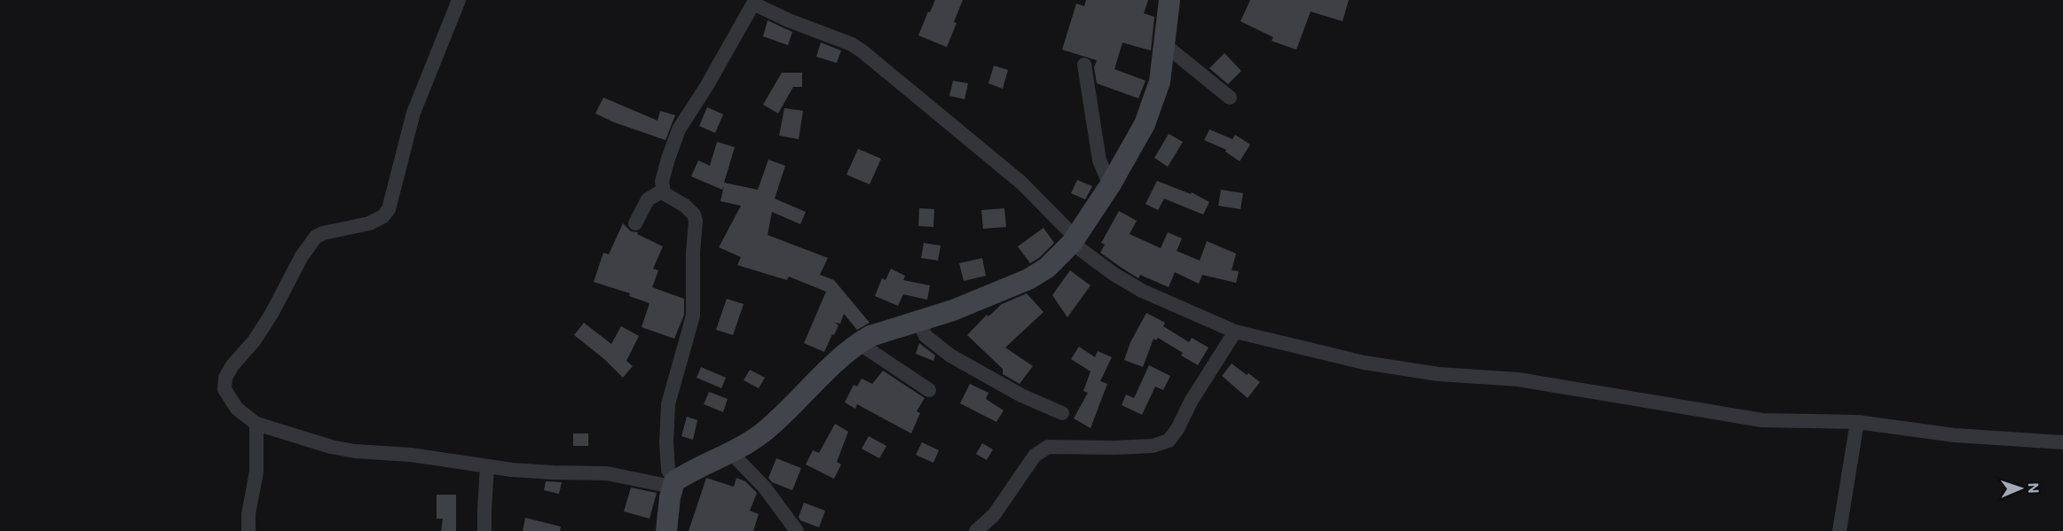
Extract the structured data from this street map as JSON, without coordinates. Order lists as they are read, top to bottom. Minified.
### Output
{"north":"right"}
